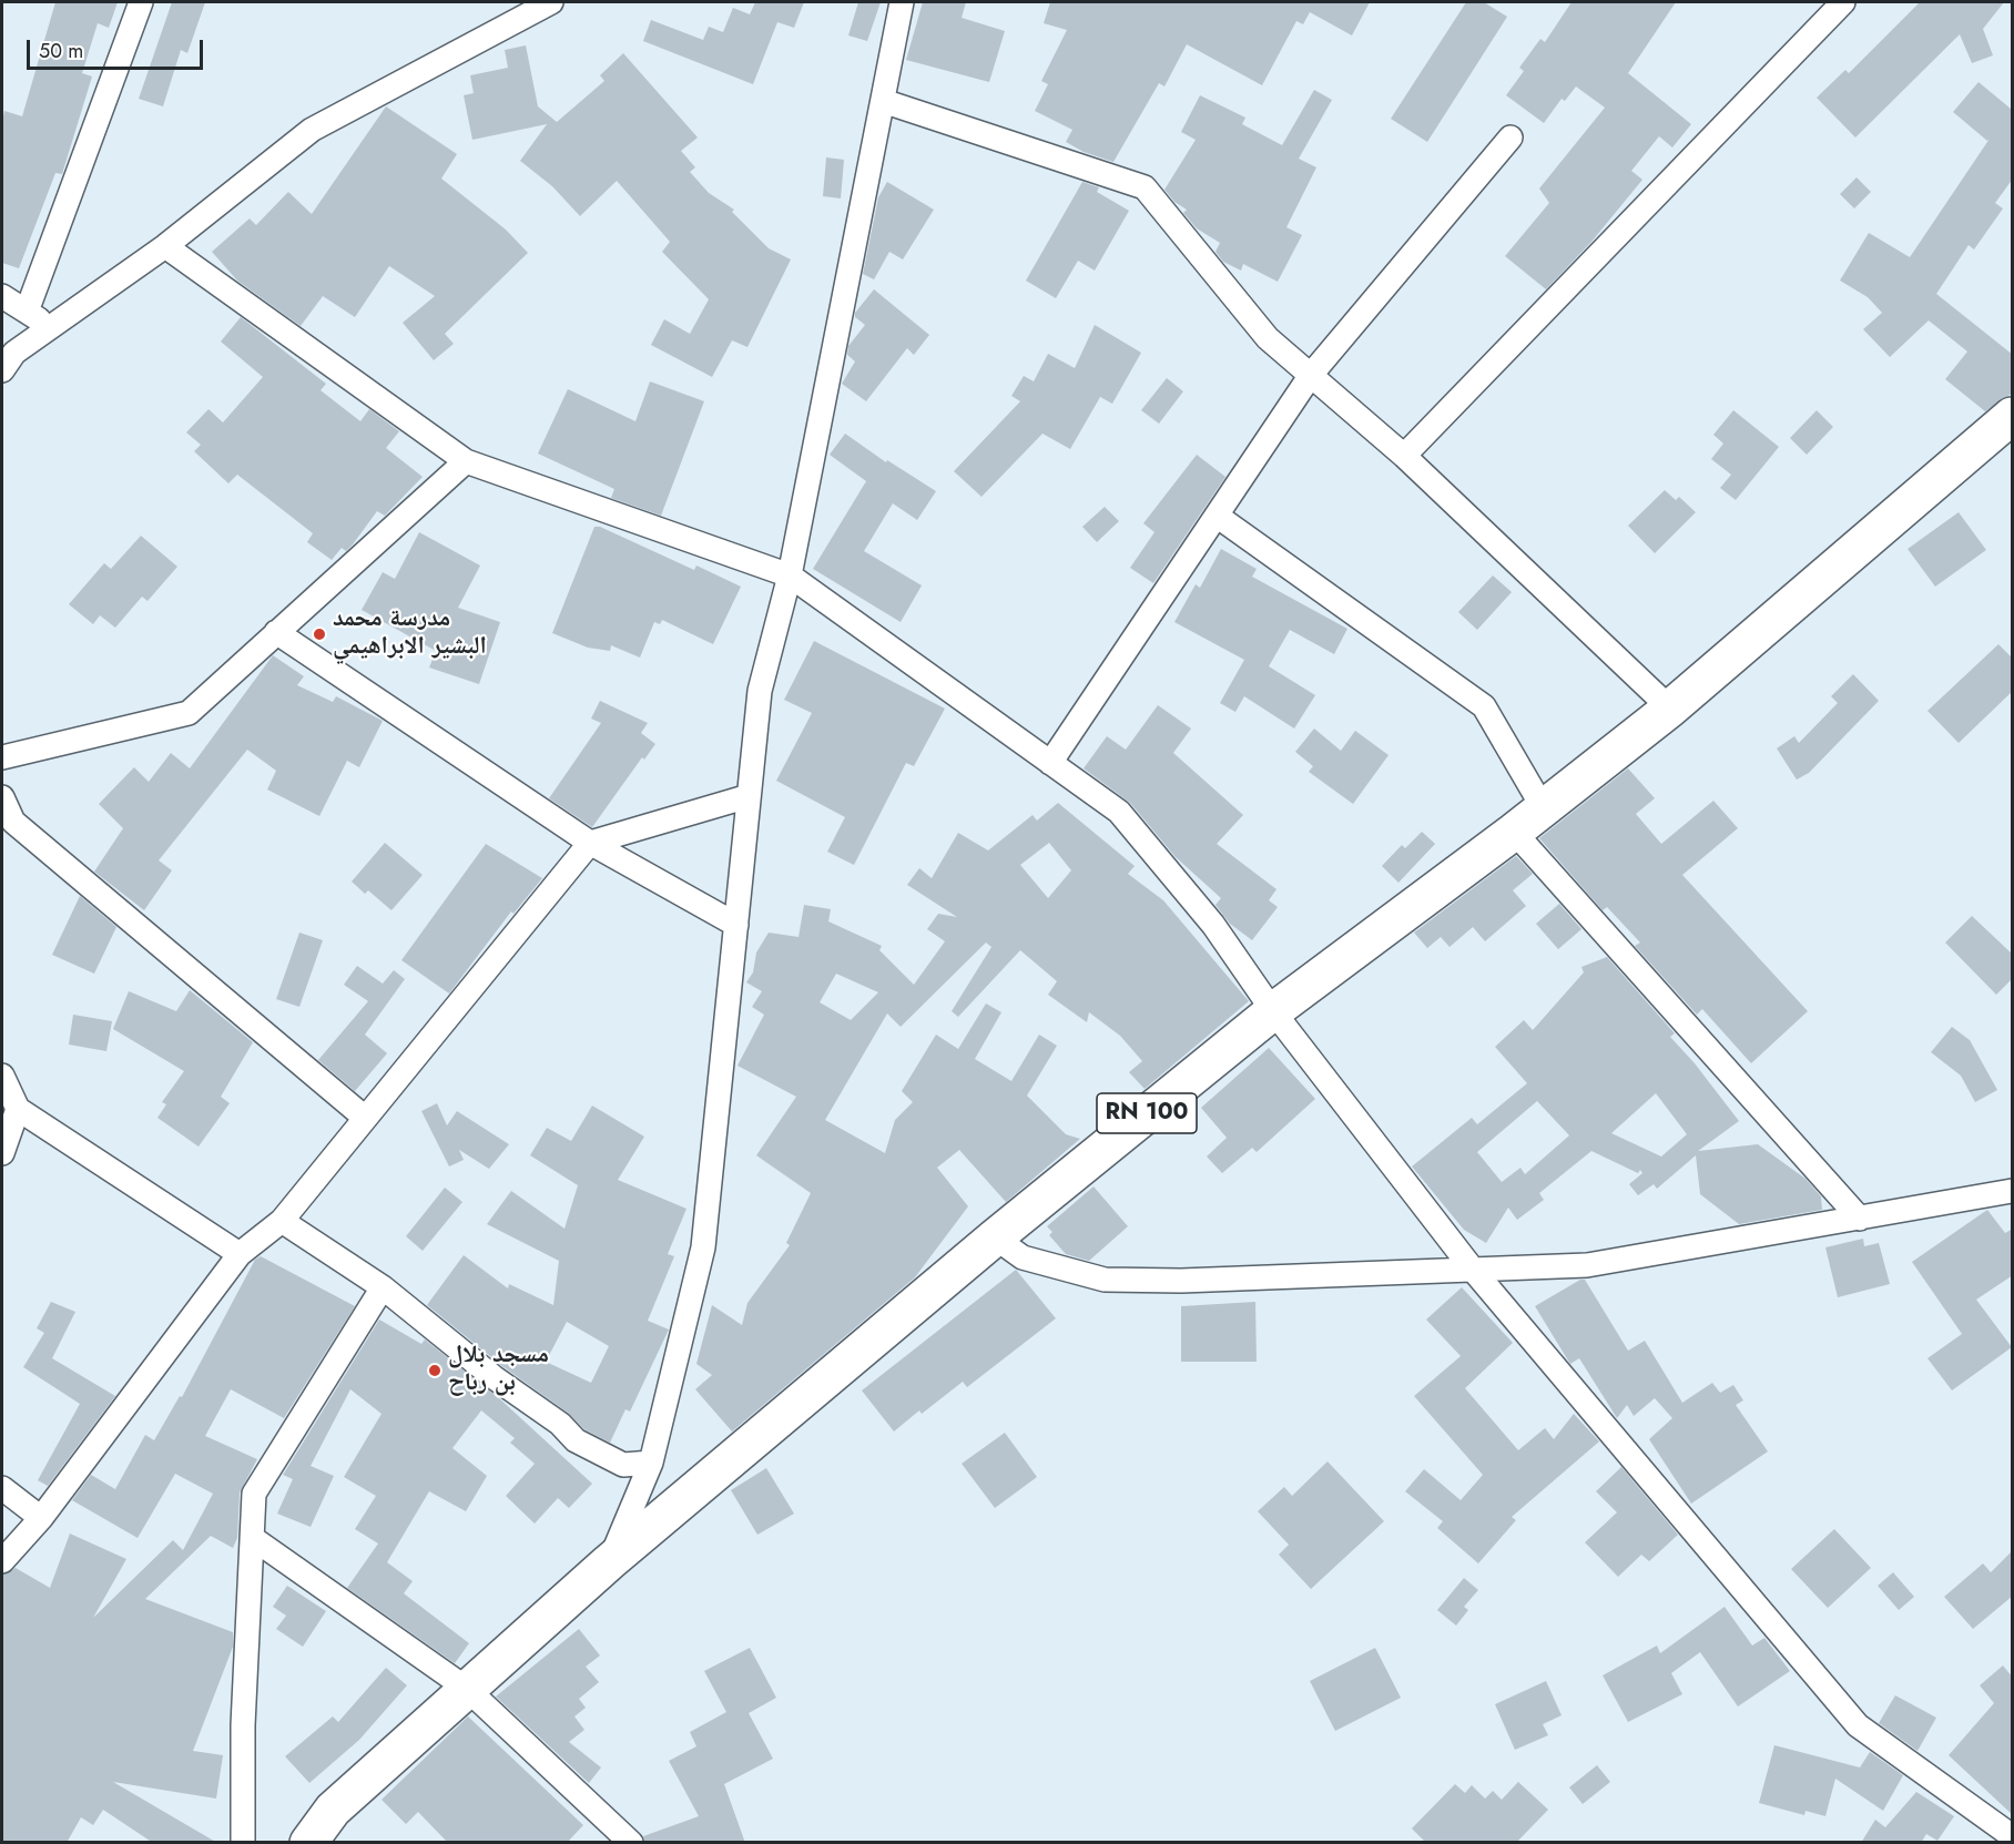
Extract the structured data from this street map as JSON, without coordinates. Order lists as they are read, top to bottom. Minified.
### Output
{"streets":{"main road":["RN 100"]},"places":["مدرسة محمد البشير الابراهيمي","مسجد بلال بن رباح"],"scale_bar":"50 m"}
